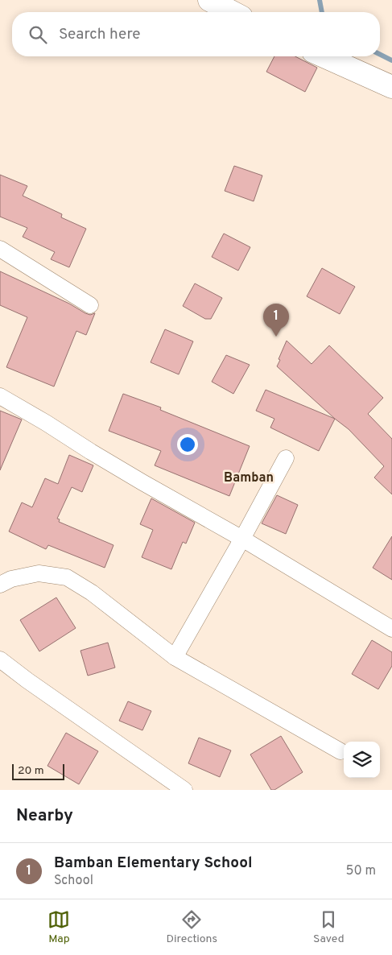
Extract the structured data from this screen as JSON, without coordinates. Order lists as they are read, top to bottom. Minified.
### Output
{"districts":["Bamban"],"scale_bar":"20 m","page":{"search":"Search here","pins":"1","scale":"20 m","heading":"Nearby","list":[{"mark":"1","name":"Bamban Elementary School","note":"School","value":"50 m"}],"nav":["Map","Directions","Saved"]}}
